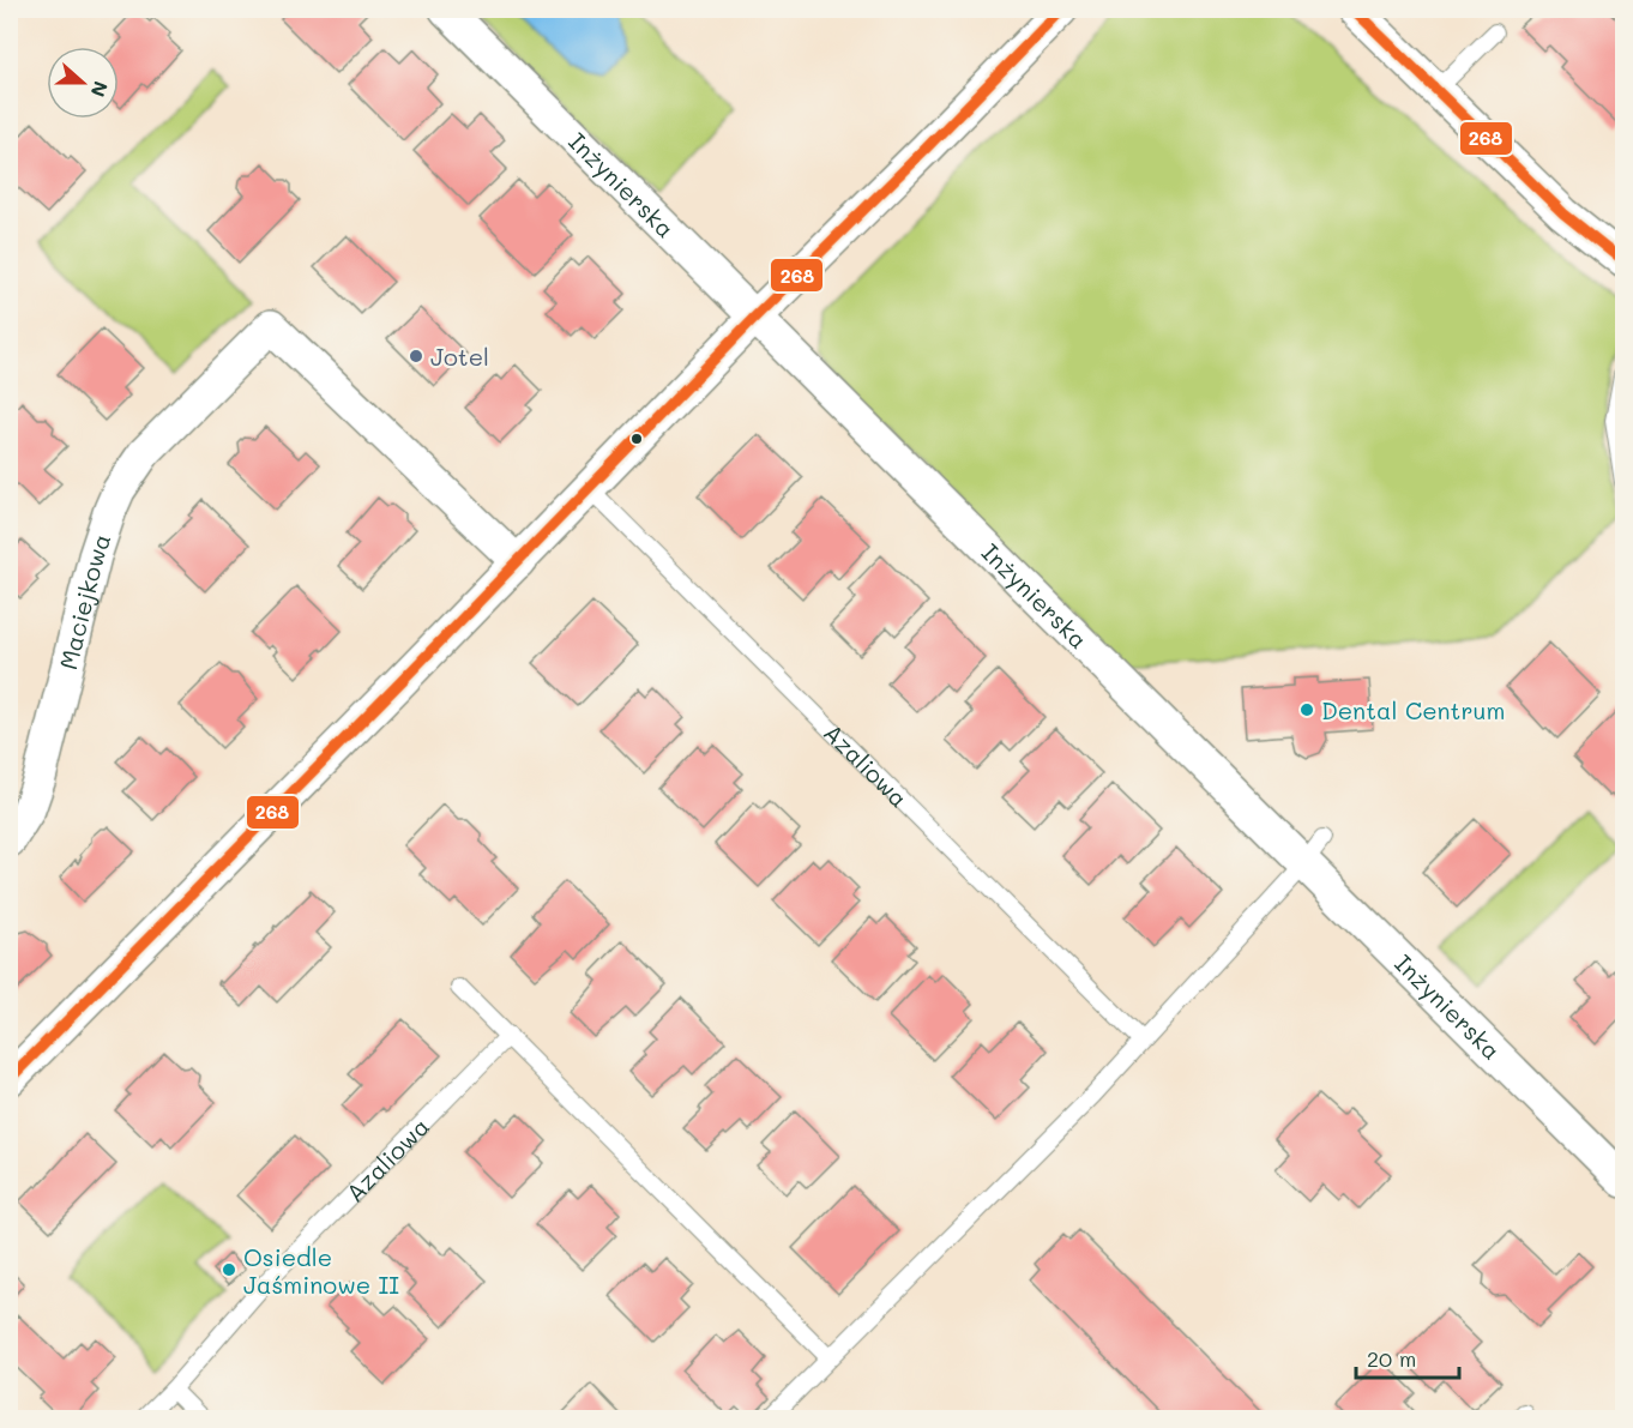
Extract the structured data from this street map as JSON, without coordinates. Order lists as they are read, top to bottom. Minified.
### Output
{"streets":{"street":["Inżynierska","Maciejkowa"],"lane":["Azaliowa"]},"places":["Jotel","Dental Centrum","Osiedle Jaśminowe II"],"lines":["transit line 268"],"scale_bar":"20 m","north":"right"}
